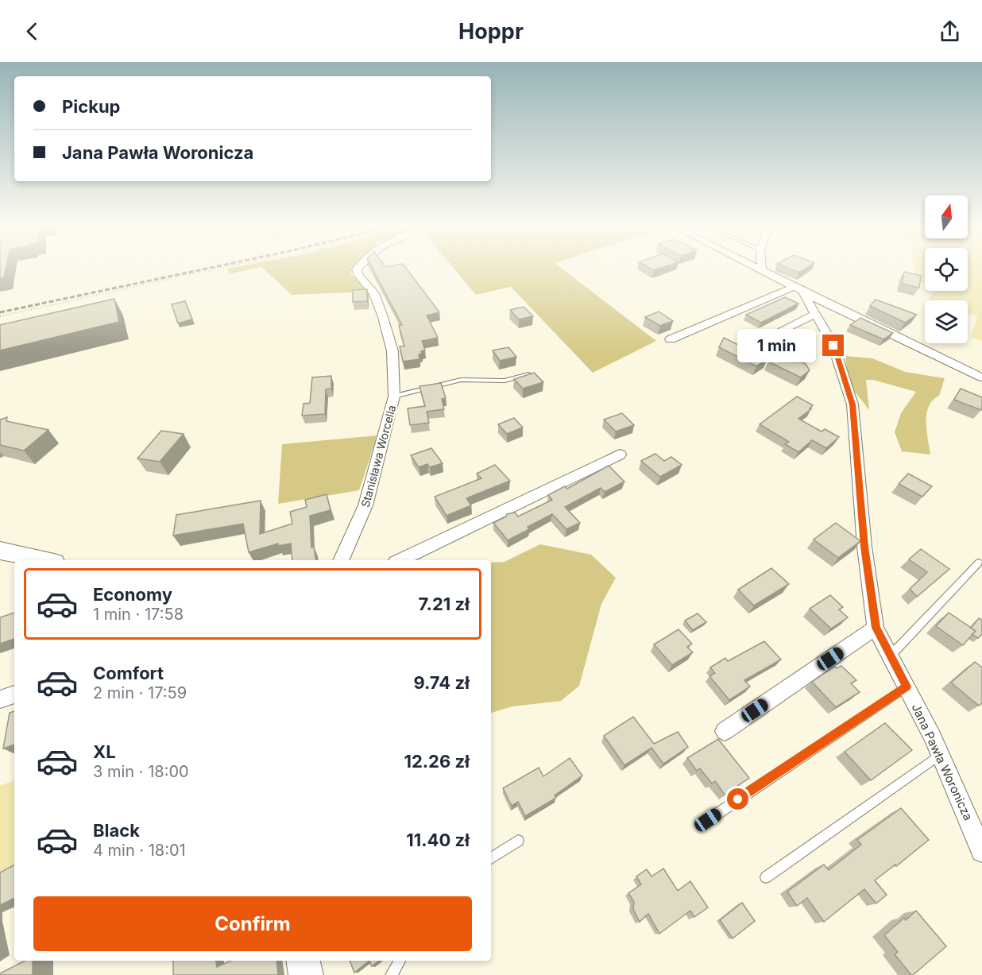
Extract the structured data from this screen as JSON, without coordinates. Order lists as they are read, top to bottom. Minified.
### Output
{"streets":{"street":["Stanisława Worcella","Jana Pawła Woronicza"]},"north":"top","page":{"header":"Hoppr","banner":["Pickup","Jana Pawła Woronicza"],"bubble":"1 min","list":[{"name":"Economy","note":"1 min · 17:58","value":"7.21 zł"},{"name":"Comfort","note":"2 min · 17:59","value":"9.74 zł"},{"name":"XL","note":"3 min · 18:00","value":"12.26 zł"},{"name":"Black","note":"4 min · 18:01","value":"11.40 zł"}],"buttons":"Confirm"}}
